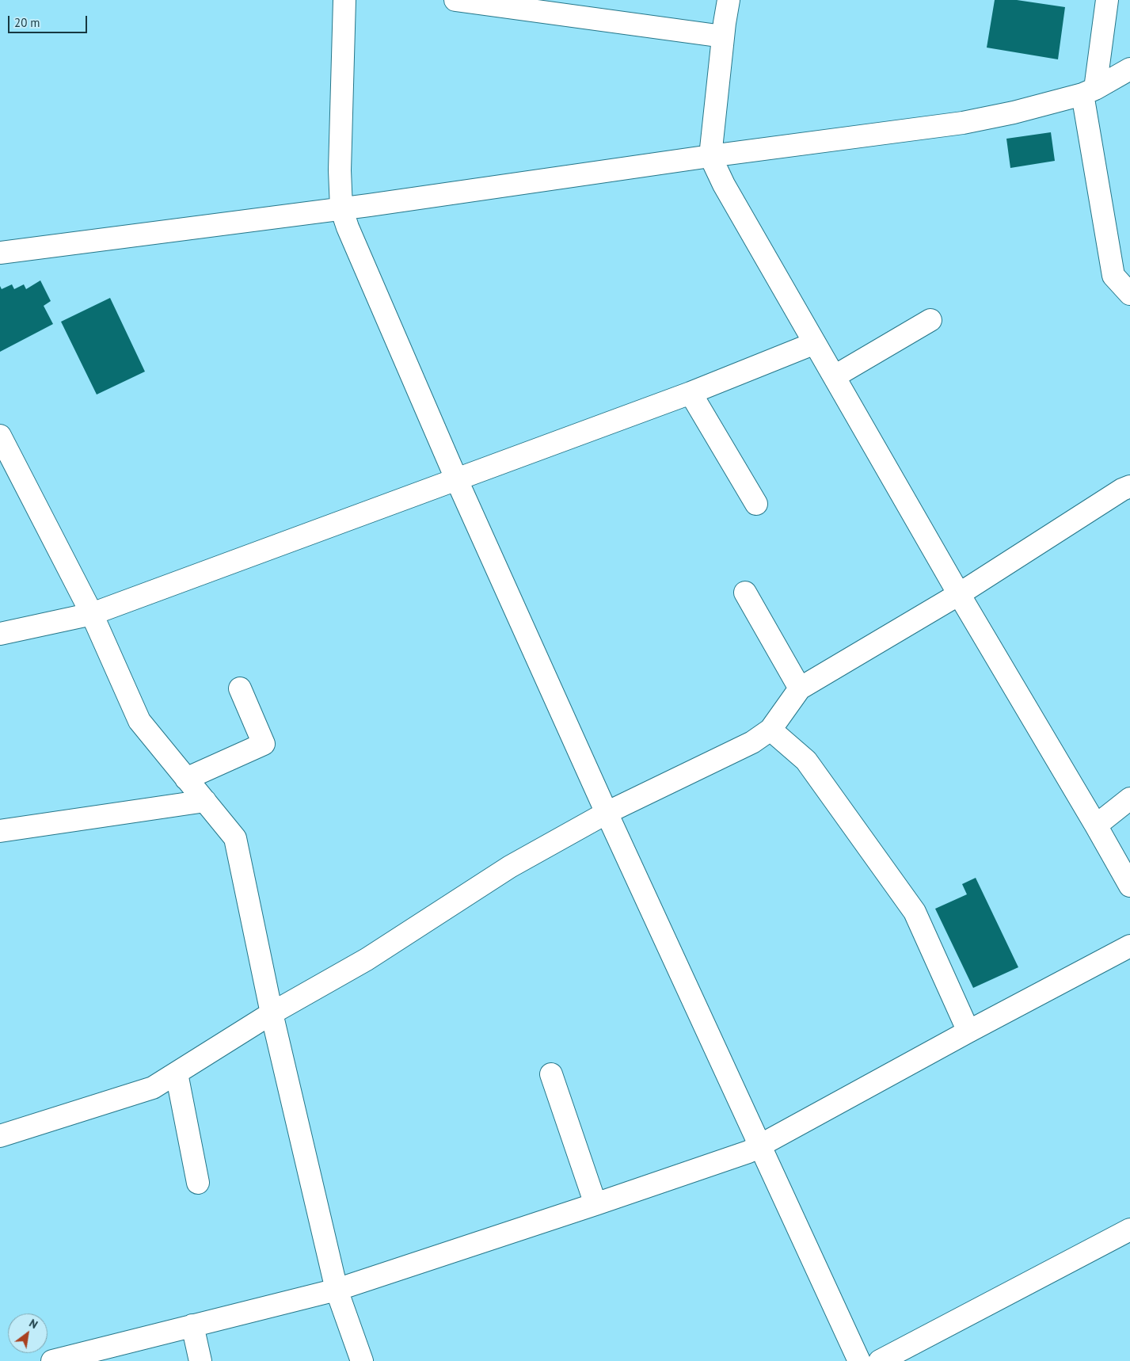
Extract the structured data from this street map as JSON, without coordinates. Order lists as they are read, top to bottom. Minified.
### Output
{"scale_bar":"20 m","north":"top right"}
